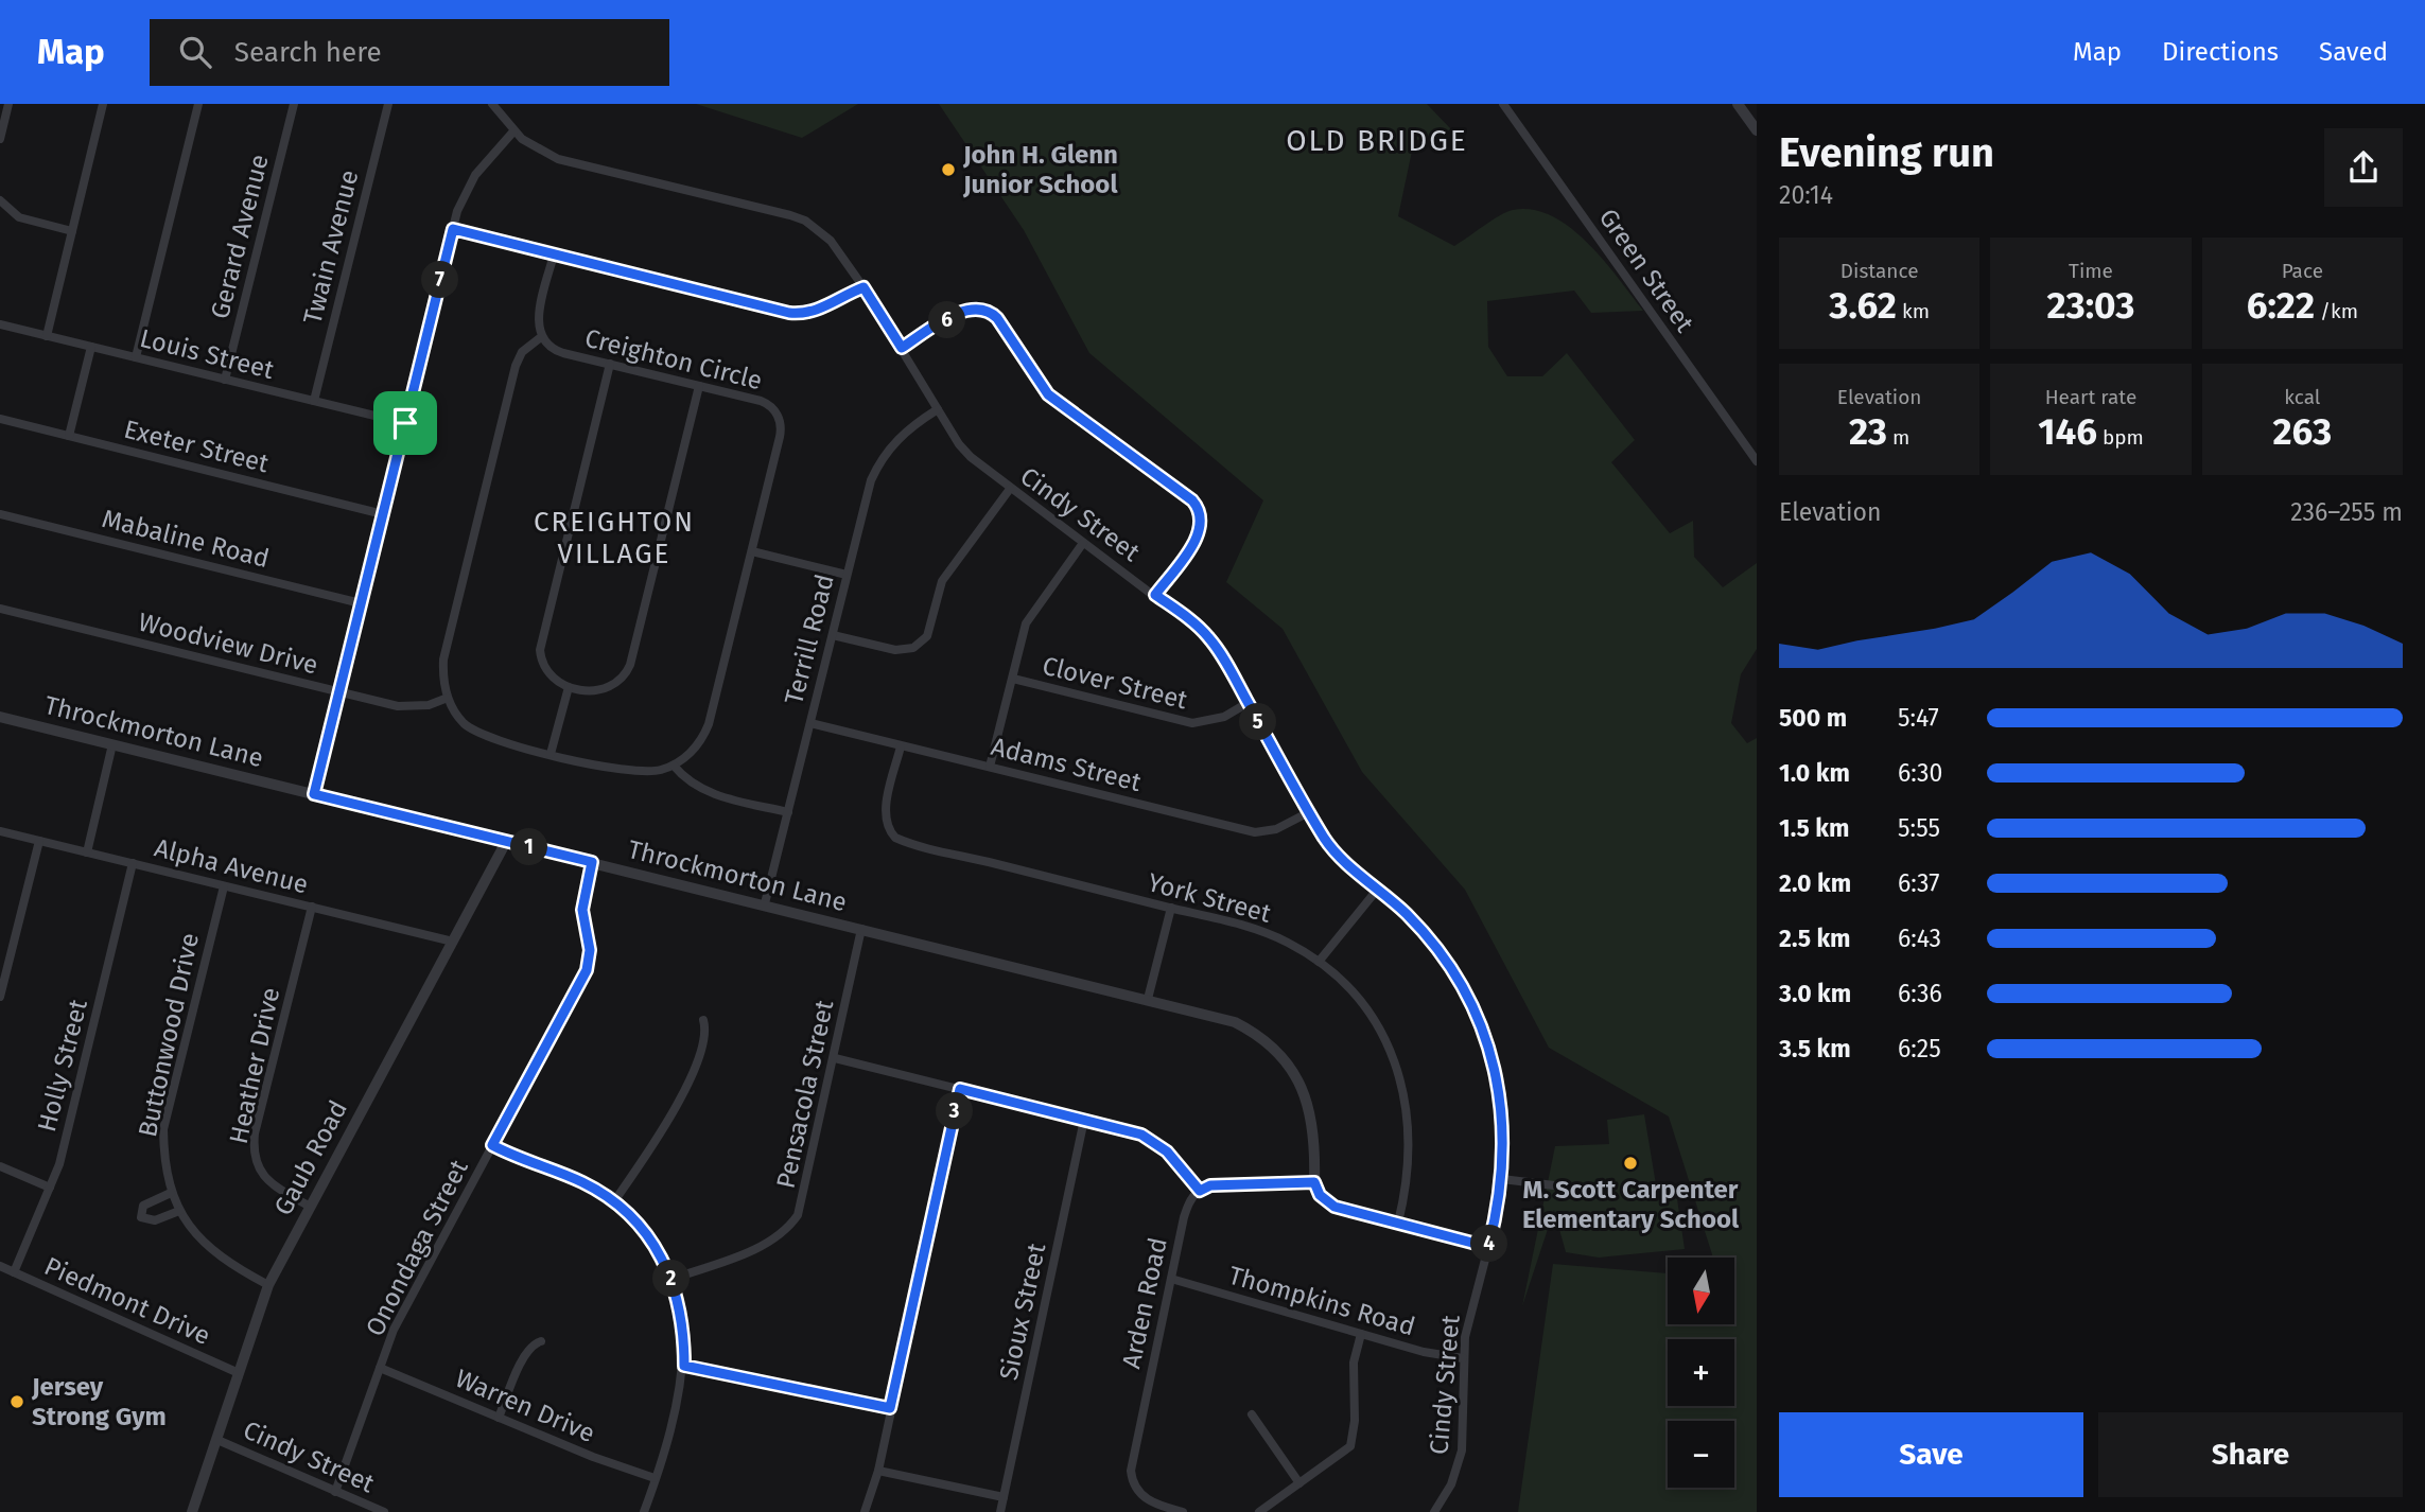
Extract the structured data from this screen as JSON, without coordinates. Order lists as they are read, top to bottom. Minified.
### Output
{"streets":{"street":["Gerard Avenue","Twain Avenue","Green Street","Louis Street","Creighton Circle","Exeter Street","Cindy Street","Mabaline Road","Terrill Road","Woodview Drive","Clover Street","Throckmorton Lane","Adams Street","Alpha Avenue","York Street","Buttonwood Drive","Holly Street","Heather Drive","Pensacola Street","Gaub Road","Onondaga Street","Piedmont Drive","Thompkins Road","Arden Road","Sioux Street","Warren Drive"]},"crossings":[["Gerard Avenue","Louis Street"],["Twain Avenue","Louis Street"],["Cindy Street","Terrill Road"],["Cindy Street","Clover Street"],["Cindy Street","Adams Street"],["Cindy Street","Gaub Road"],["Cindy Street","Onondaga Street"],["Cindy Street","Thompkins Road"],["Terrill Road","Throckmorton Lane"],["Terrill Road","Adams Street"],["Throckmorton Lane","Pensacola Street"],["Throckmorton Lane","Gaub Road"],["Throckmorton Lane","Onondaga Street"],["Adams Street","York Street"],["Alpha Avenue","Buttonwood Drive"],["Alpha Avenue","Holly Street"],["Alpha Avenue","Heather Drive"],["Alpha Avenue","Gaub Road"],["Buttonwood Drive","Gaub Road"],["Holly Street","Piedmont Drive"],["Heather Drive","Gaub Road"],["Gaub Road","Piedmont Drive"],["Onondaga Street","Warren Drive"],["Thompkins Road","Arden Road"]],"districts":["OLD BRIDGE","CREIGHTON VILLAGE"],"places":["John H. Glenn Junior School","M. Scott Carpenter Elementary School","Jersey Strong Gym"],"north":"bottom","page":{"header":"Map","search":"Search here","nav":["Map","Directions","Saved"],"heading":["Evening run","20:14"],"stats":[["Distance","3.62 km"],["Time","23:03"],["Pace","6:22 /km"],["Elevation","23 m"],["Heart rate","146 bpm"],["kcal","263"]],"pins":["7","6","5","1","3","4","2"],"chart":["Elevation","236–255 m"],"list":[{"name":"500 m","note":"5:47"},{"name":"1.0 km","note":"6:30"},{"name":"1.5 km","note":"5:55"},{"name":"2.0 km","note":"6:37"},{"name":"2.5 km","note":"6:43"},{"name":"3.0 km","note":"6:36"},{"name":"3.5 km","note":"6:25"}],"map_buttons":["+","−"],"buttons":["Save","Share"]}}
